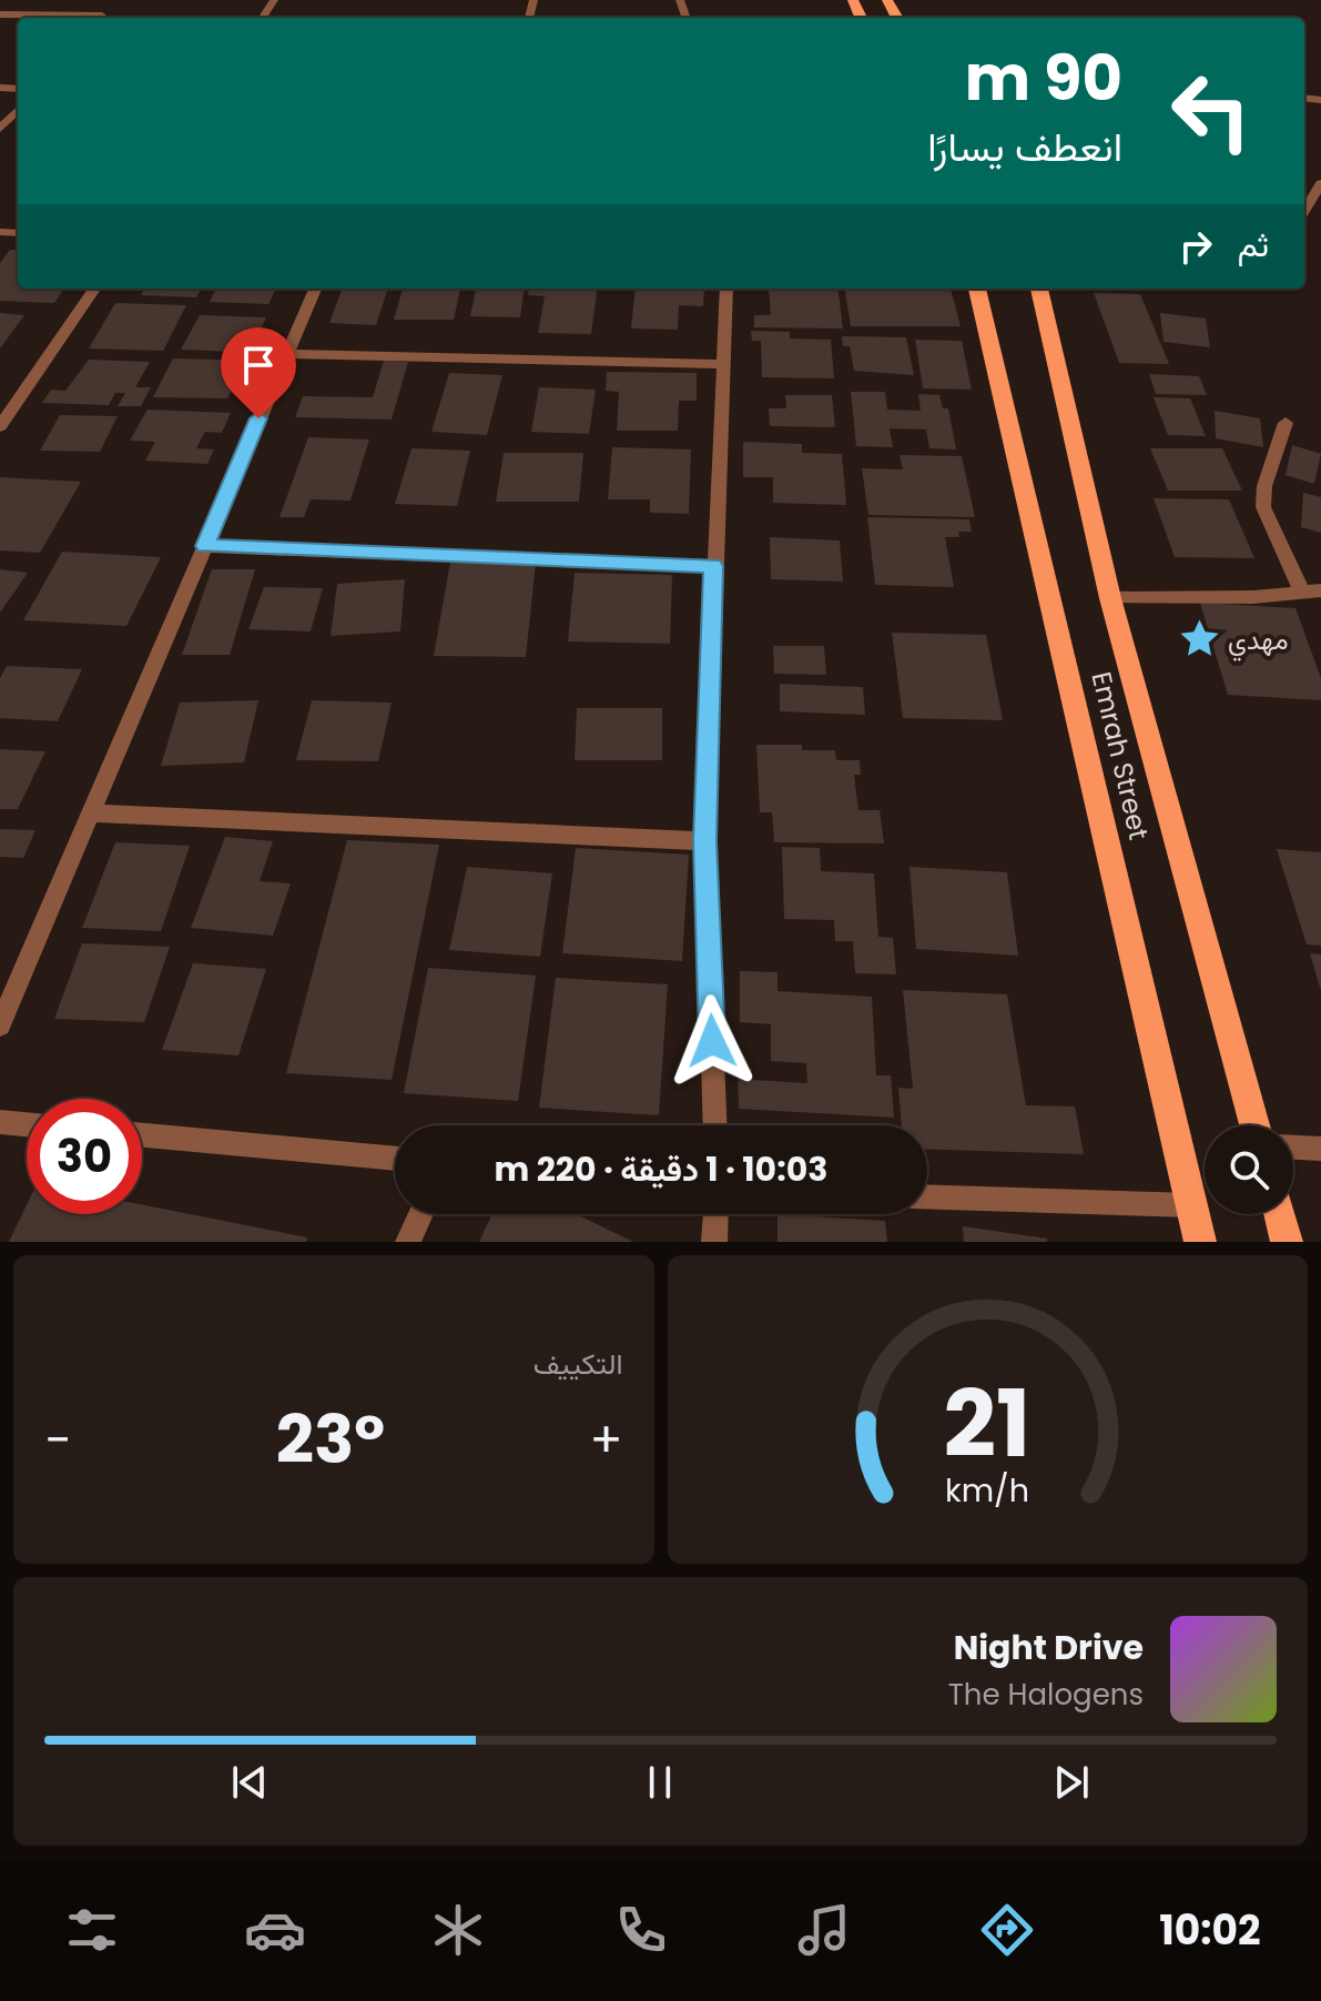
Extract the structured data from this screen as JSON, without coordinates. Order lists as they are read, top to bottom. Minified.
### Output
{"streets":{"main road":["Emrah Street"]},"places":{"place":["مهدي"]},"page":{"turn":["90 m","انعطف يسارًا"],"then":"ثم","limit":"30","trip":"10:03 · 1 دقيقة · 220 m","tile":"التكييف","heat":["−","23°","+"],"song":["Night Drive","The Halogens"],"tabs":"10:02","gauge":["21","km/h"]}}
